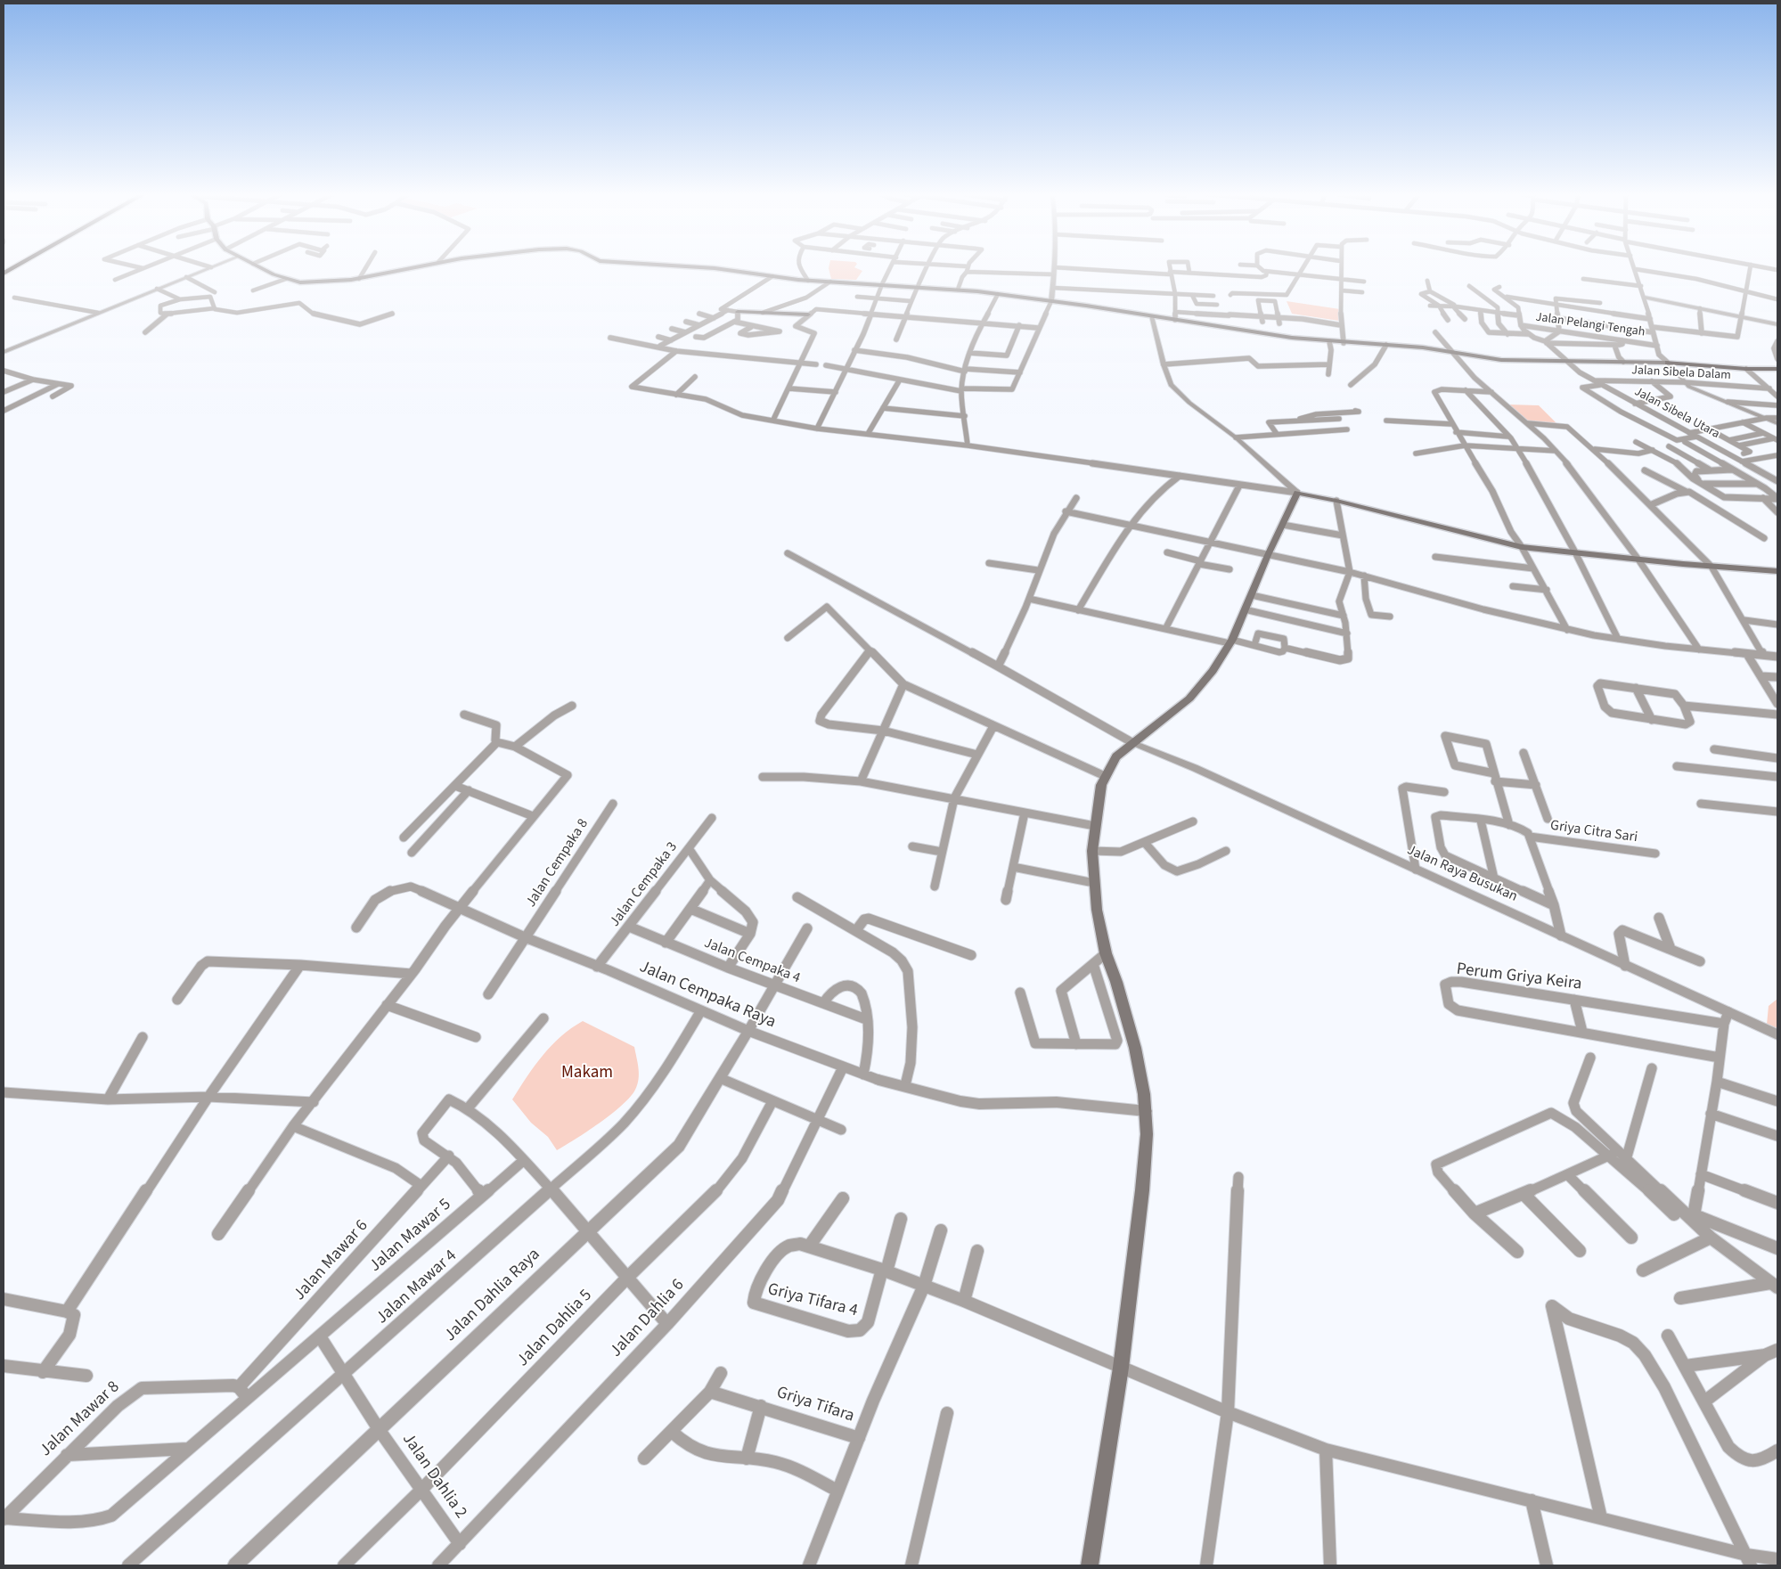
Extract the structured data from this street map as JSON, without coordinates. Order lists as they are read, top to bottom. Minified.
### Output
{"streets":{"street":["Jalan Pelangi Tengah","Jalan Sibela Dalam","Jalan Sibela Utara","Griya Citra Sari","Jalan Cempaka 8","Jalan Raya Busukan","Jalan Cempaka 3","Jalan Cempaka 4","Perum Griya Keira","Jalan Cempaka Raya","Jalan Mawar 5","Jalan Mawar 6","Jalan Mawar 4","Jalan Dahlia Raya","Griya Tifara 4","Jalan Dahlia 6","Jalan Dahlia 5","Griya Tifara","Jalan Mawar 8","Jalan Dahlia 2"]},"crossings":[["Jalan Sibela Dalam","Jalan Sibela Utara"],["Griya Citra Sari","Jalan Raya Busukan"],["Jalan Cempaka 8","Jalan Cempaka Raya"],["Jalan Cempaka 3","Jalan Cempaka 4"],["Jalan Cempaka 3","Jalan Cempaka Raya"],["Jalan Cempaka Raya","Jalan Mawar 4"],["Jalan Cempaka Raya","Jalan Dahlia Raya"],["Jalan Cempaka Raya","Jalan Dahlia 6"],["Jalan Mawar 5","Jalan Mawar 6"],["Jalan Mawar 5","Jalan Mawar 8"],["Jalan Mawar 5","Jalan Dahlia 2"],["Jalan Mawar 6","Jalan Mawar 8"],["Jalan Mawar 4","Jalan Dahlia 2"],["Jalan Dahlia Raya","Jalan Dahlia 2"],["Jalan Dahlia 6","Jalan Dahlia 2"],["Jalan Dahlia 5","Jalan Dahlia 2"]],"parks":["Makam"]}
